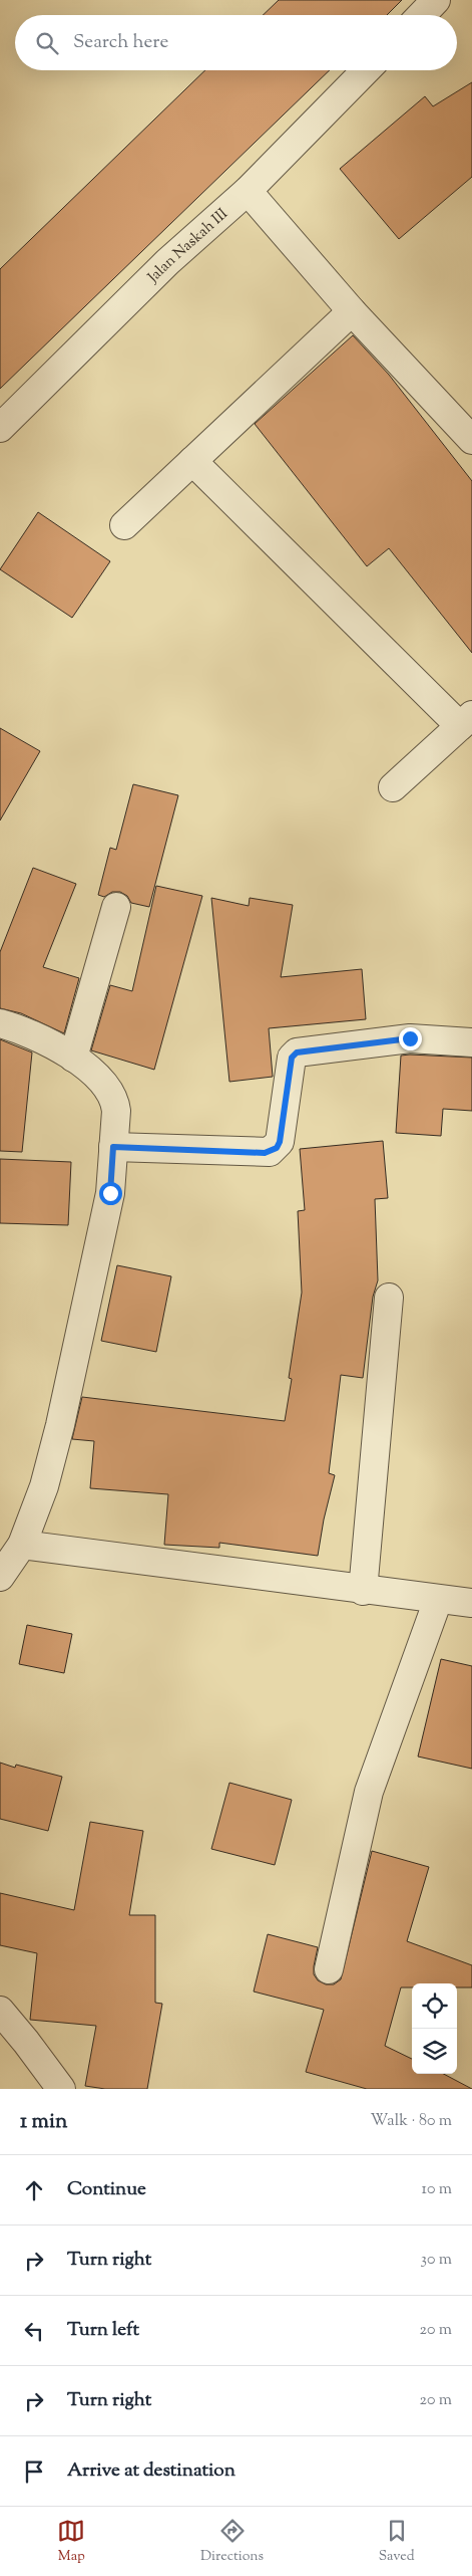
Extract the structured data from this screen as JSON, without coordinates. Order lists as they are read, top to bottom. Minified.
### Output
{"streets":{"street":["Jalan Naskah III"]},"page":{"search":"Search here","heading":["1 min","Walk · 80 m"],"list":[["Continue","10 m"],["Turn right","30 m"],["Turn left","20 m"],["Turn right","20 m"],"Arrive at destination"],"nav":["Map","Directions","Saved"]}}
